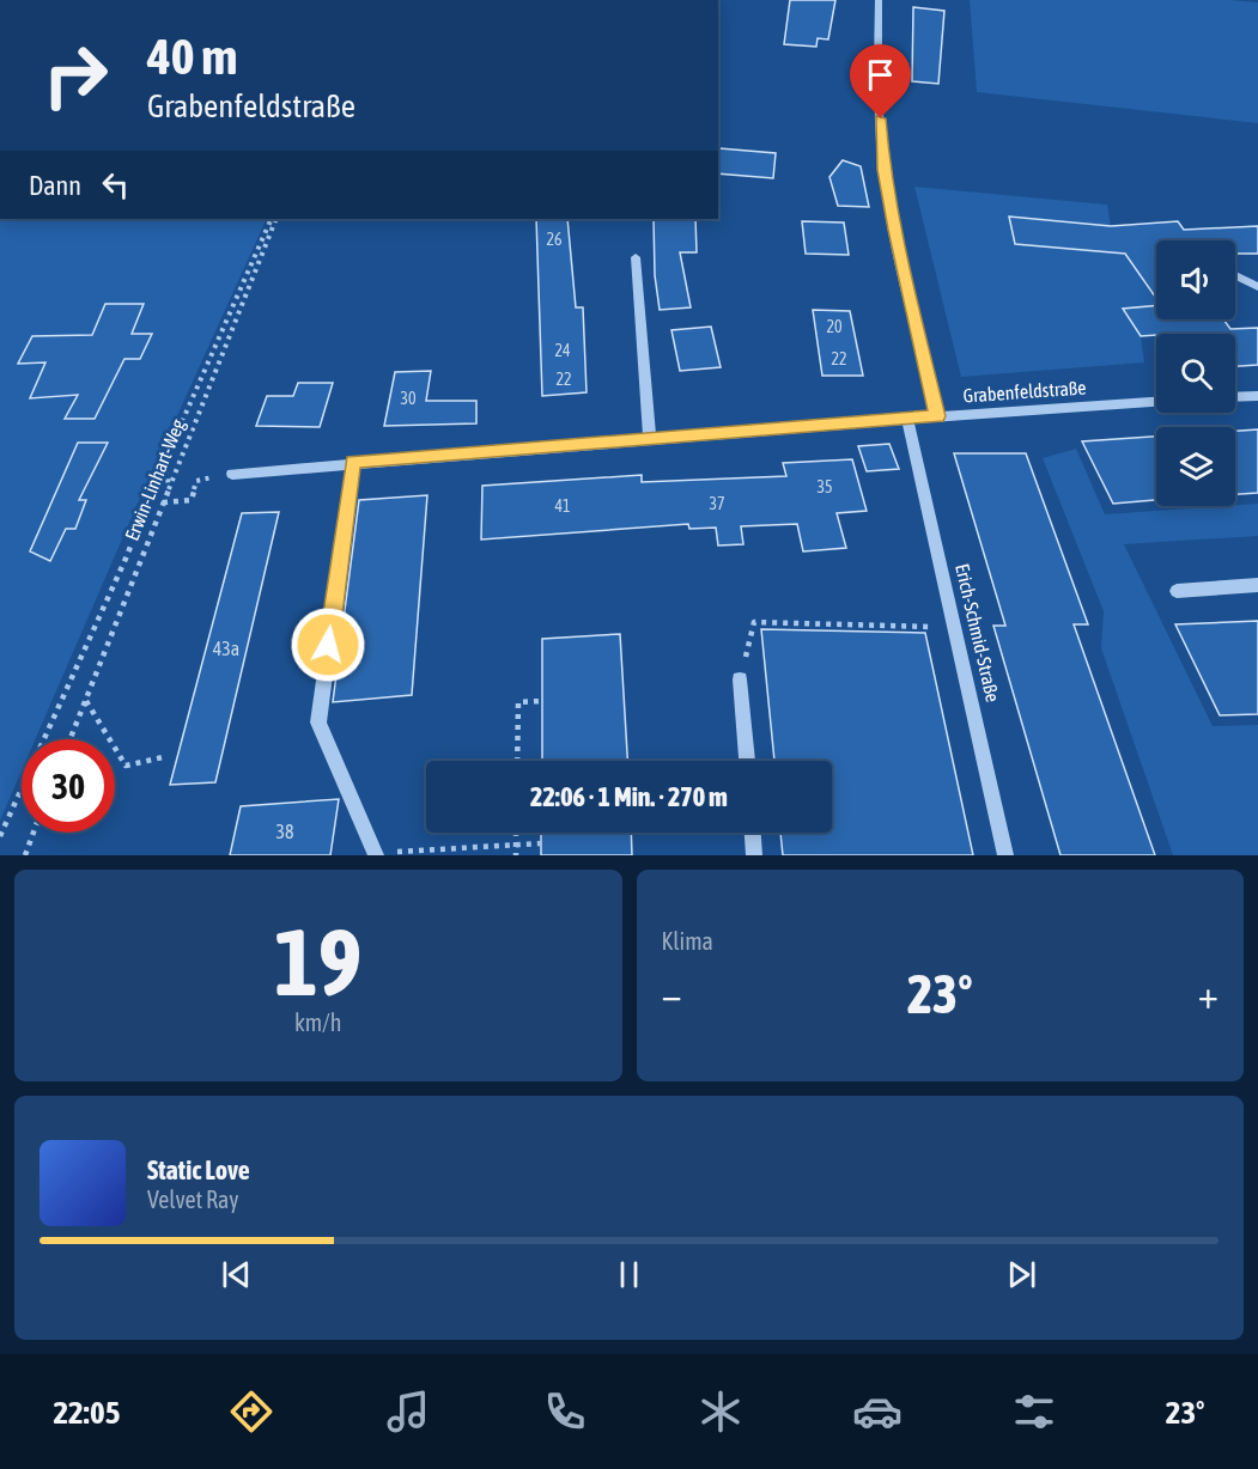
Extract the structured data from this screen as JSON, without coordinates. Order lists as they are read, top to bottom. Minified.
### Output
{"streets":{"street":["Grabenfeldstraße","Erich-Schmid-Straße"],"path":["Erwin-Linhart-Weg"]},"crossings":[["Grabenfeldstraße","Erich-Schmid-Straße"]],"house_numbers":["26","20","24","22","22","30","35","37","41","43a","38"],"page":{"turn":["40 m","Grabenfeldstraße"],"then":"Dann","limit":"30","trip":"22:06 · 1 Min. · 270 m","tile":[["19","km/h"],"Klima"],"heat":["−","23°","+"],"song":["Static Love","Velvet Ray"],"tabs":["22:05","23°"]}}
